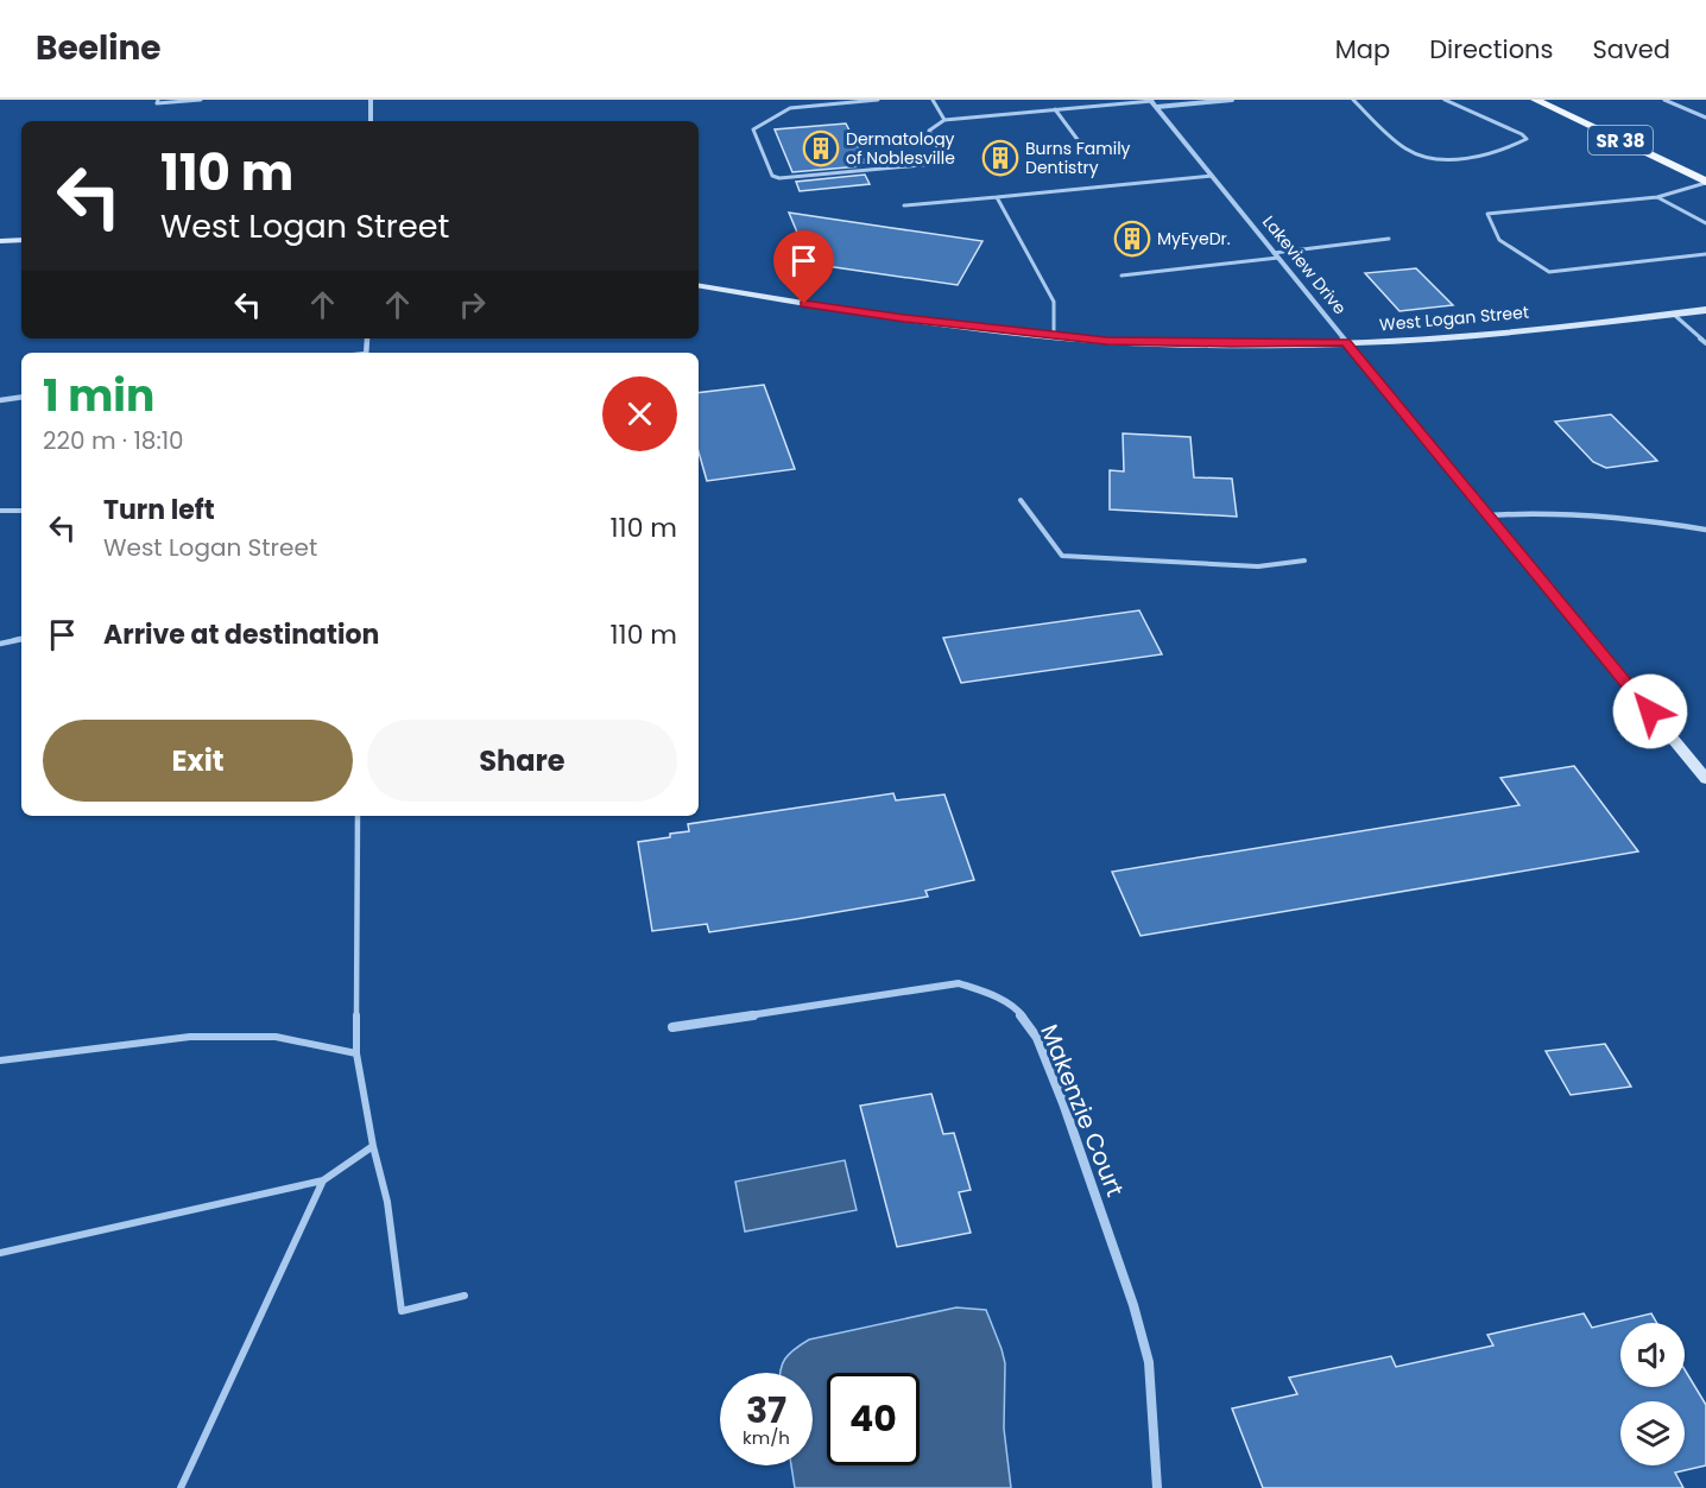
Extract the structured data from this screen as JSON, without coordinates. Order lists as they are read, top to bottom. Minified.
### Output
{"streets":{"main road":["SR 38"],"street":["Lakeview Drive","West Logan Street","Makenzie Court"]},"crossings":[["Lakeview Drive","West Logan Street"]],"places":{"building":["Dermatology of Noblesville","Burns Family Dentistry","MyEyeDr."]},"page":{"header":"Beeline","nav":["Map","Directions","Saved"],"turn":["110 m","West Logan Street"],"heading":["1 min","220 m · 18:10"],"list":[{"name":"Turn left","note":"West Logan Street","value":"110 m"},{"name":"Arrive at destination","value":"110 m"}],"buttons":["Exit","Share"],"speed":"37 km/h","limit":"40"}}
